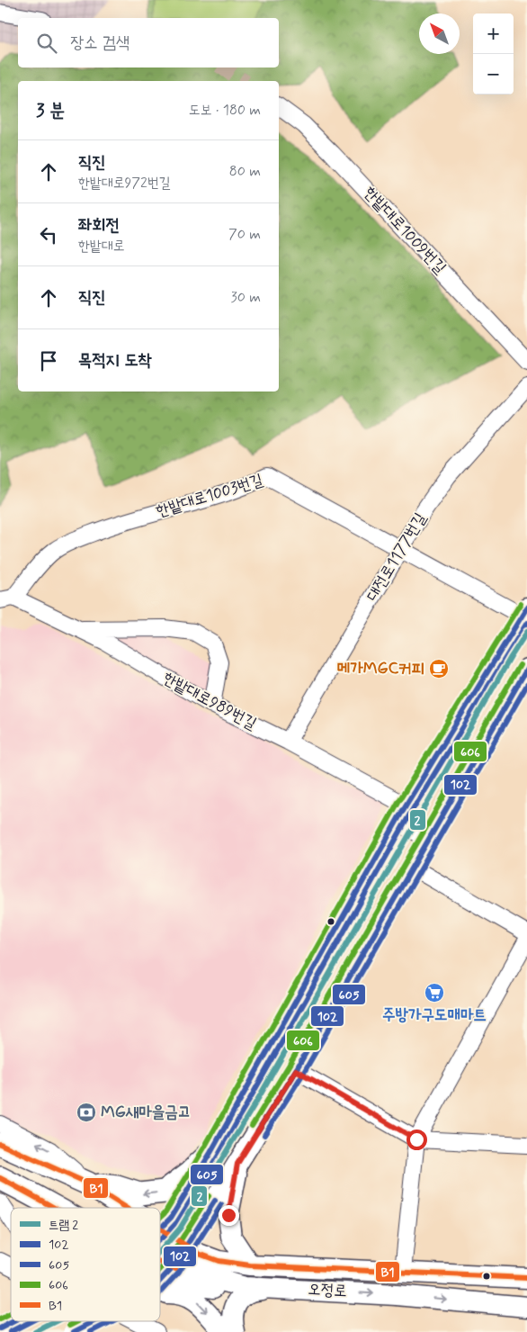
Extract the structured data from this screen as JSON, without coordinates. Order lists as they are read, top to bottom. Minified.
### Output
{"streets":{"main road":["오정로"],"street":["한밭대로1009번길","한밭대로1003번길","대전로1177번길","한밭대로989번길"]},"crossings":[["한밭대로1003번길","대전로1177번길"],["한밭대로1003번길","한밭대로989번길"],["대전로1177번길","한밭대로989번길"]],"places":{"cafe":["메가MGC커피"],"supermarket":["주방가구도매마트"],"bank":["MG새마을금고"]},"lines":["transit line 606","transit line 102","transit line 605","tram line 2","transit line B1"],"legend":["트램 2","102","605","606","B1"],"north":"top left","page":{"map_buttons":["+","−"],"search":"장소 검색","heading":["3 분","도보 · 180 m"],"list":[["직진","한밭대로972번길","80 m"],["좌회전","한밭대로","70 m"],["직진","30 m"],"목적지 도착"]}}
